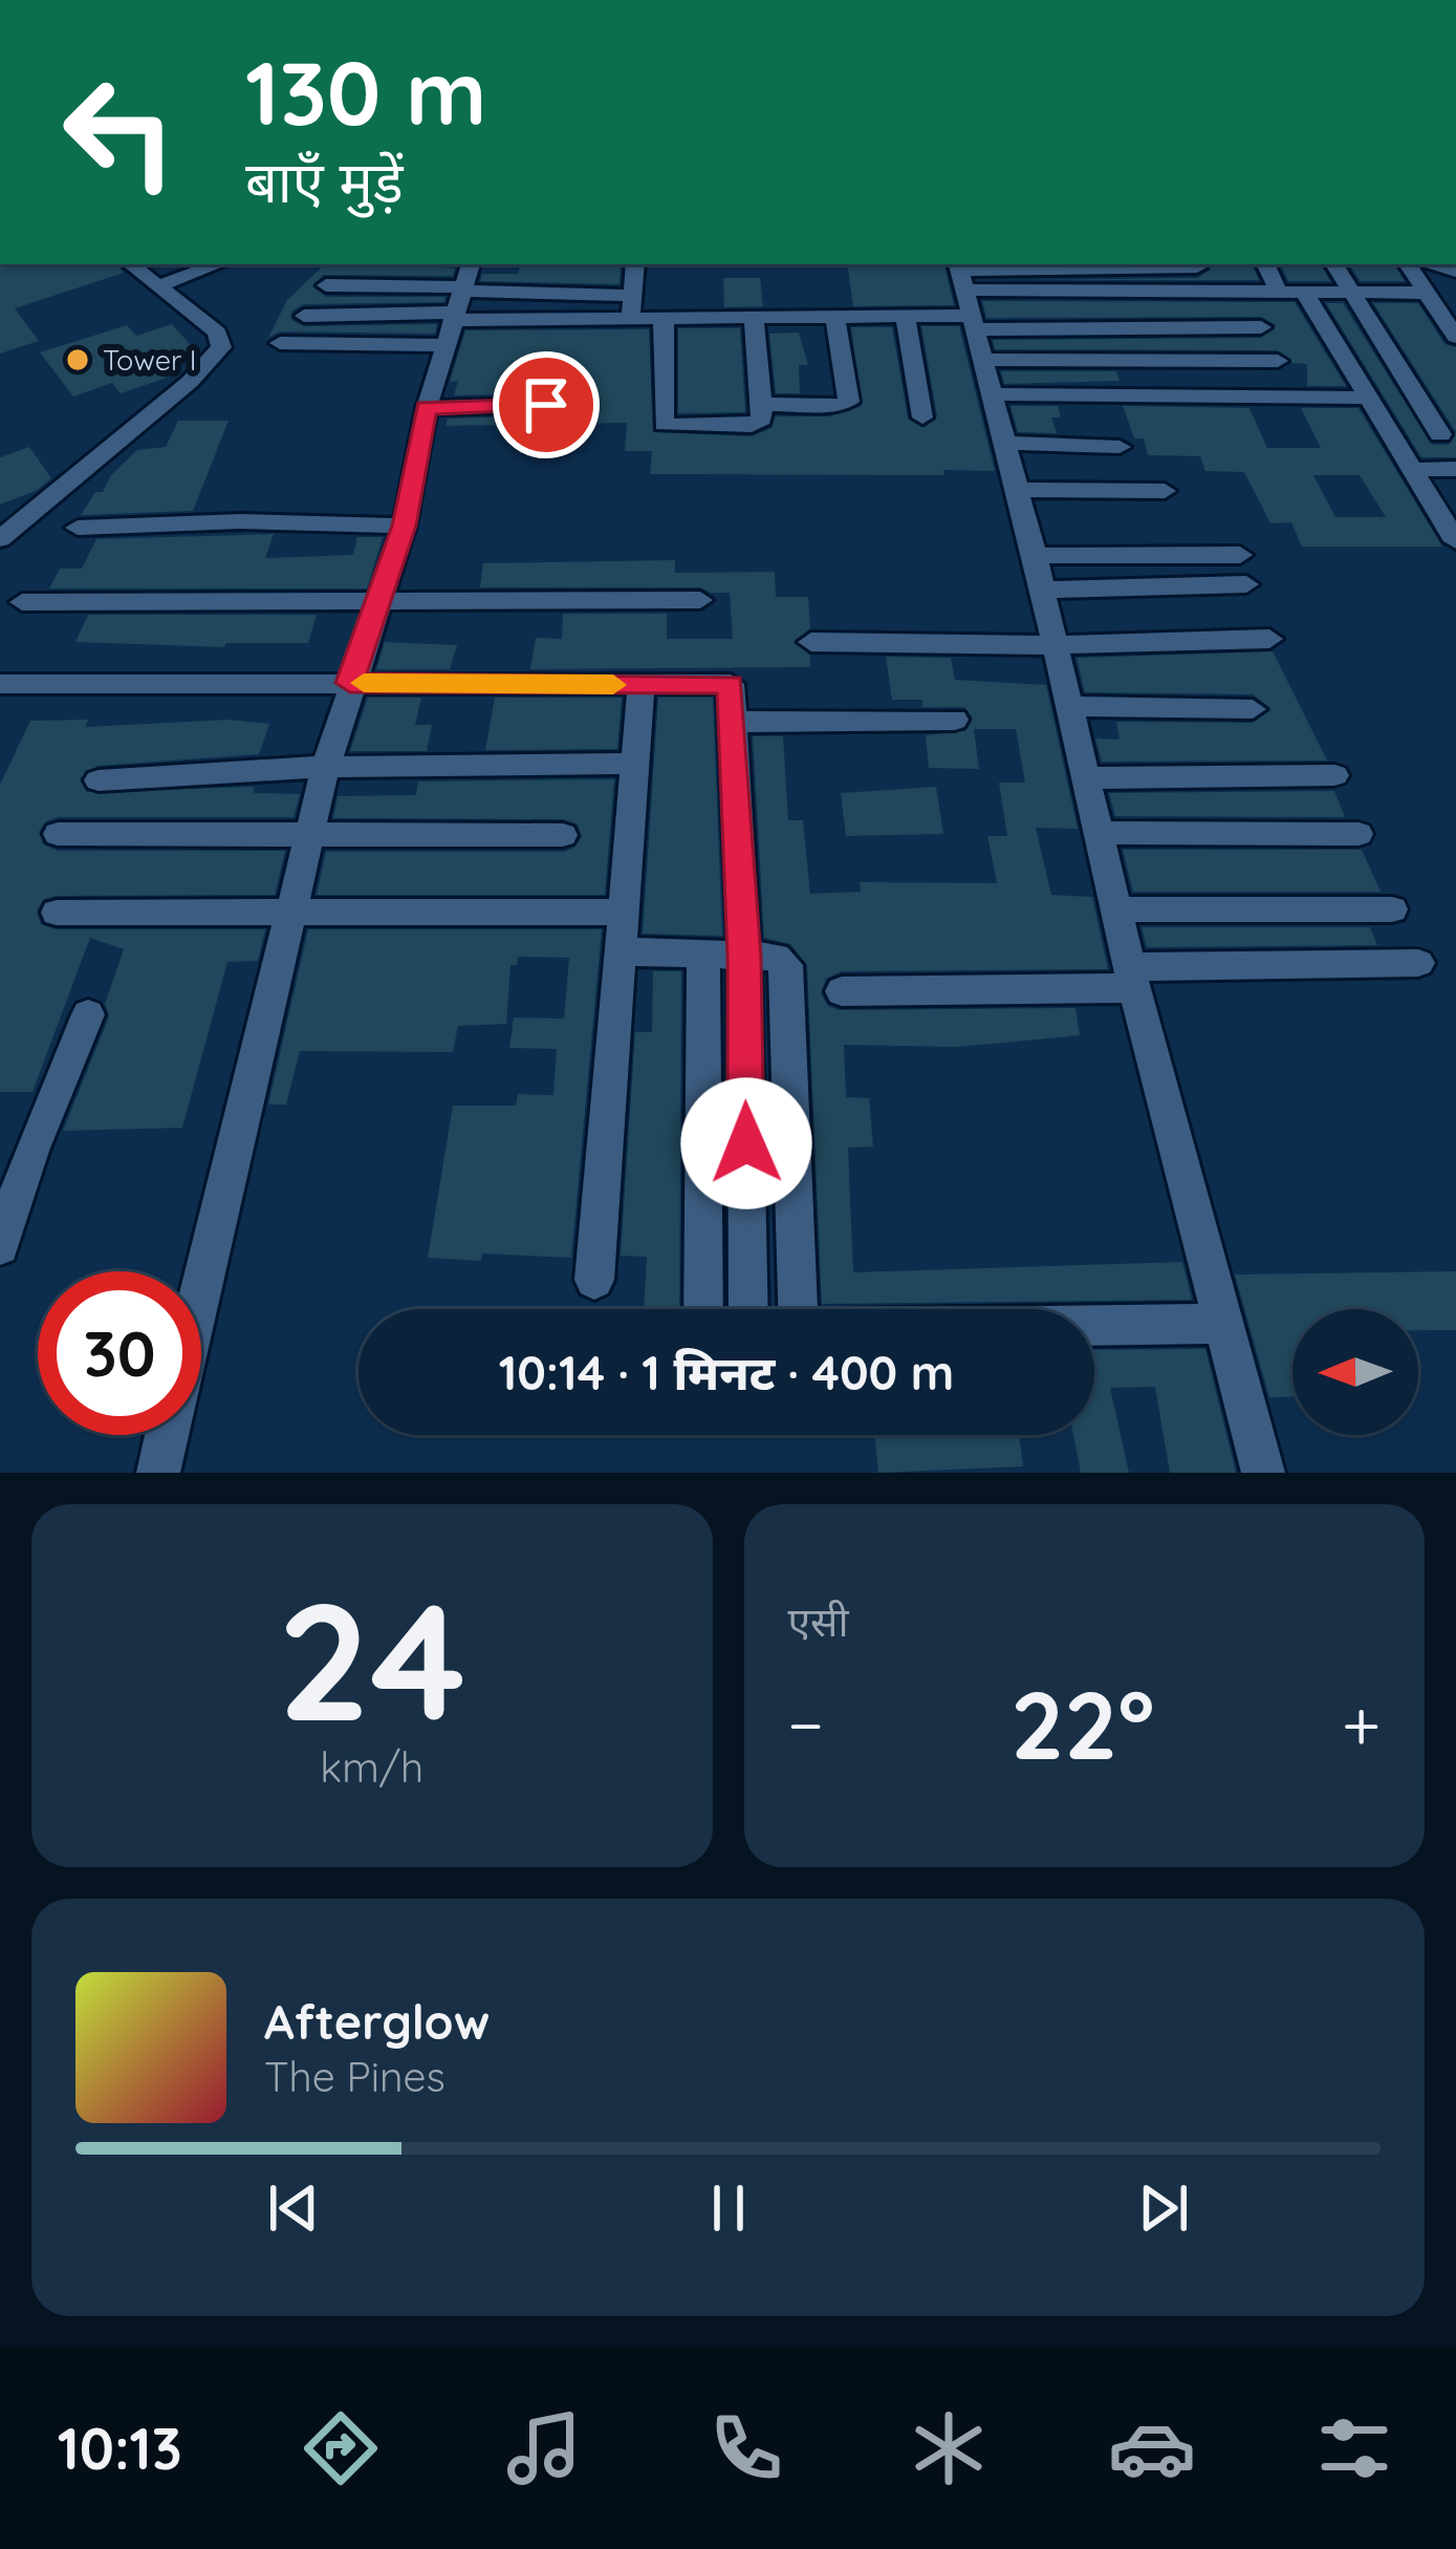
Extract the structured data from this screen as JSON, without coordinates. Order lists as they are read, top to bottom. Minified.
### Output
{"places":["Tower I"],"north":"left","page":{"turn":["130 m","बाएँ मुड़ें"],"limit":"30","trip":"10:14 · 1 मिनट · 400 m","tile":[["24","km/h"],"एसी"],"heat":["−","22°","+"],"song":["Afterglow","The Pines"],"tabs":"10:13"}}
